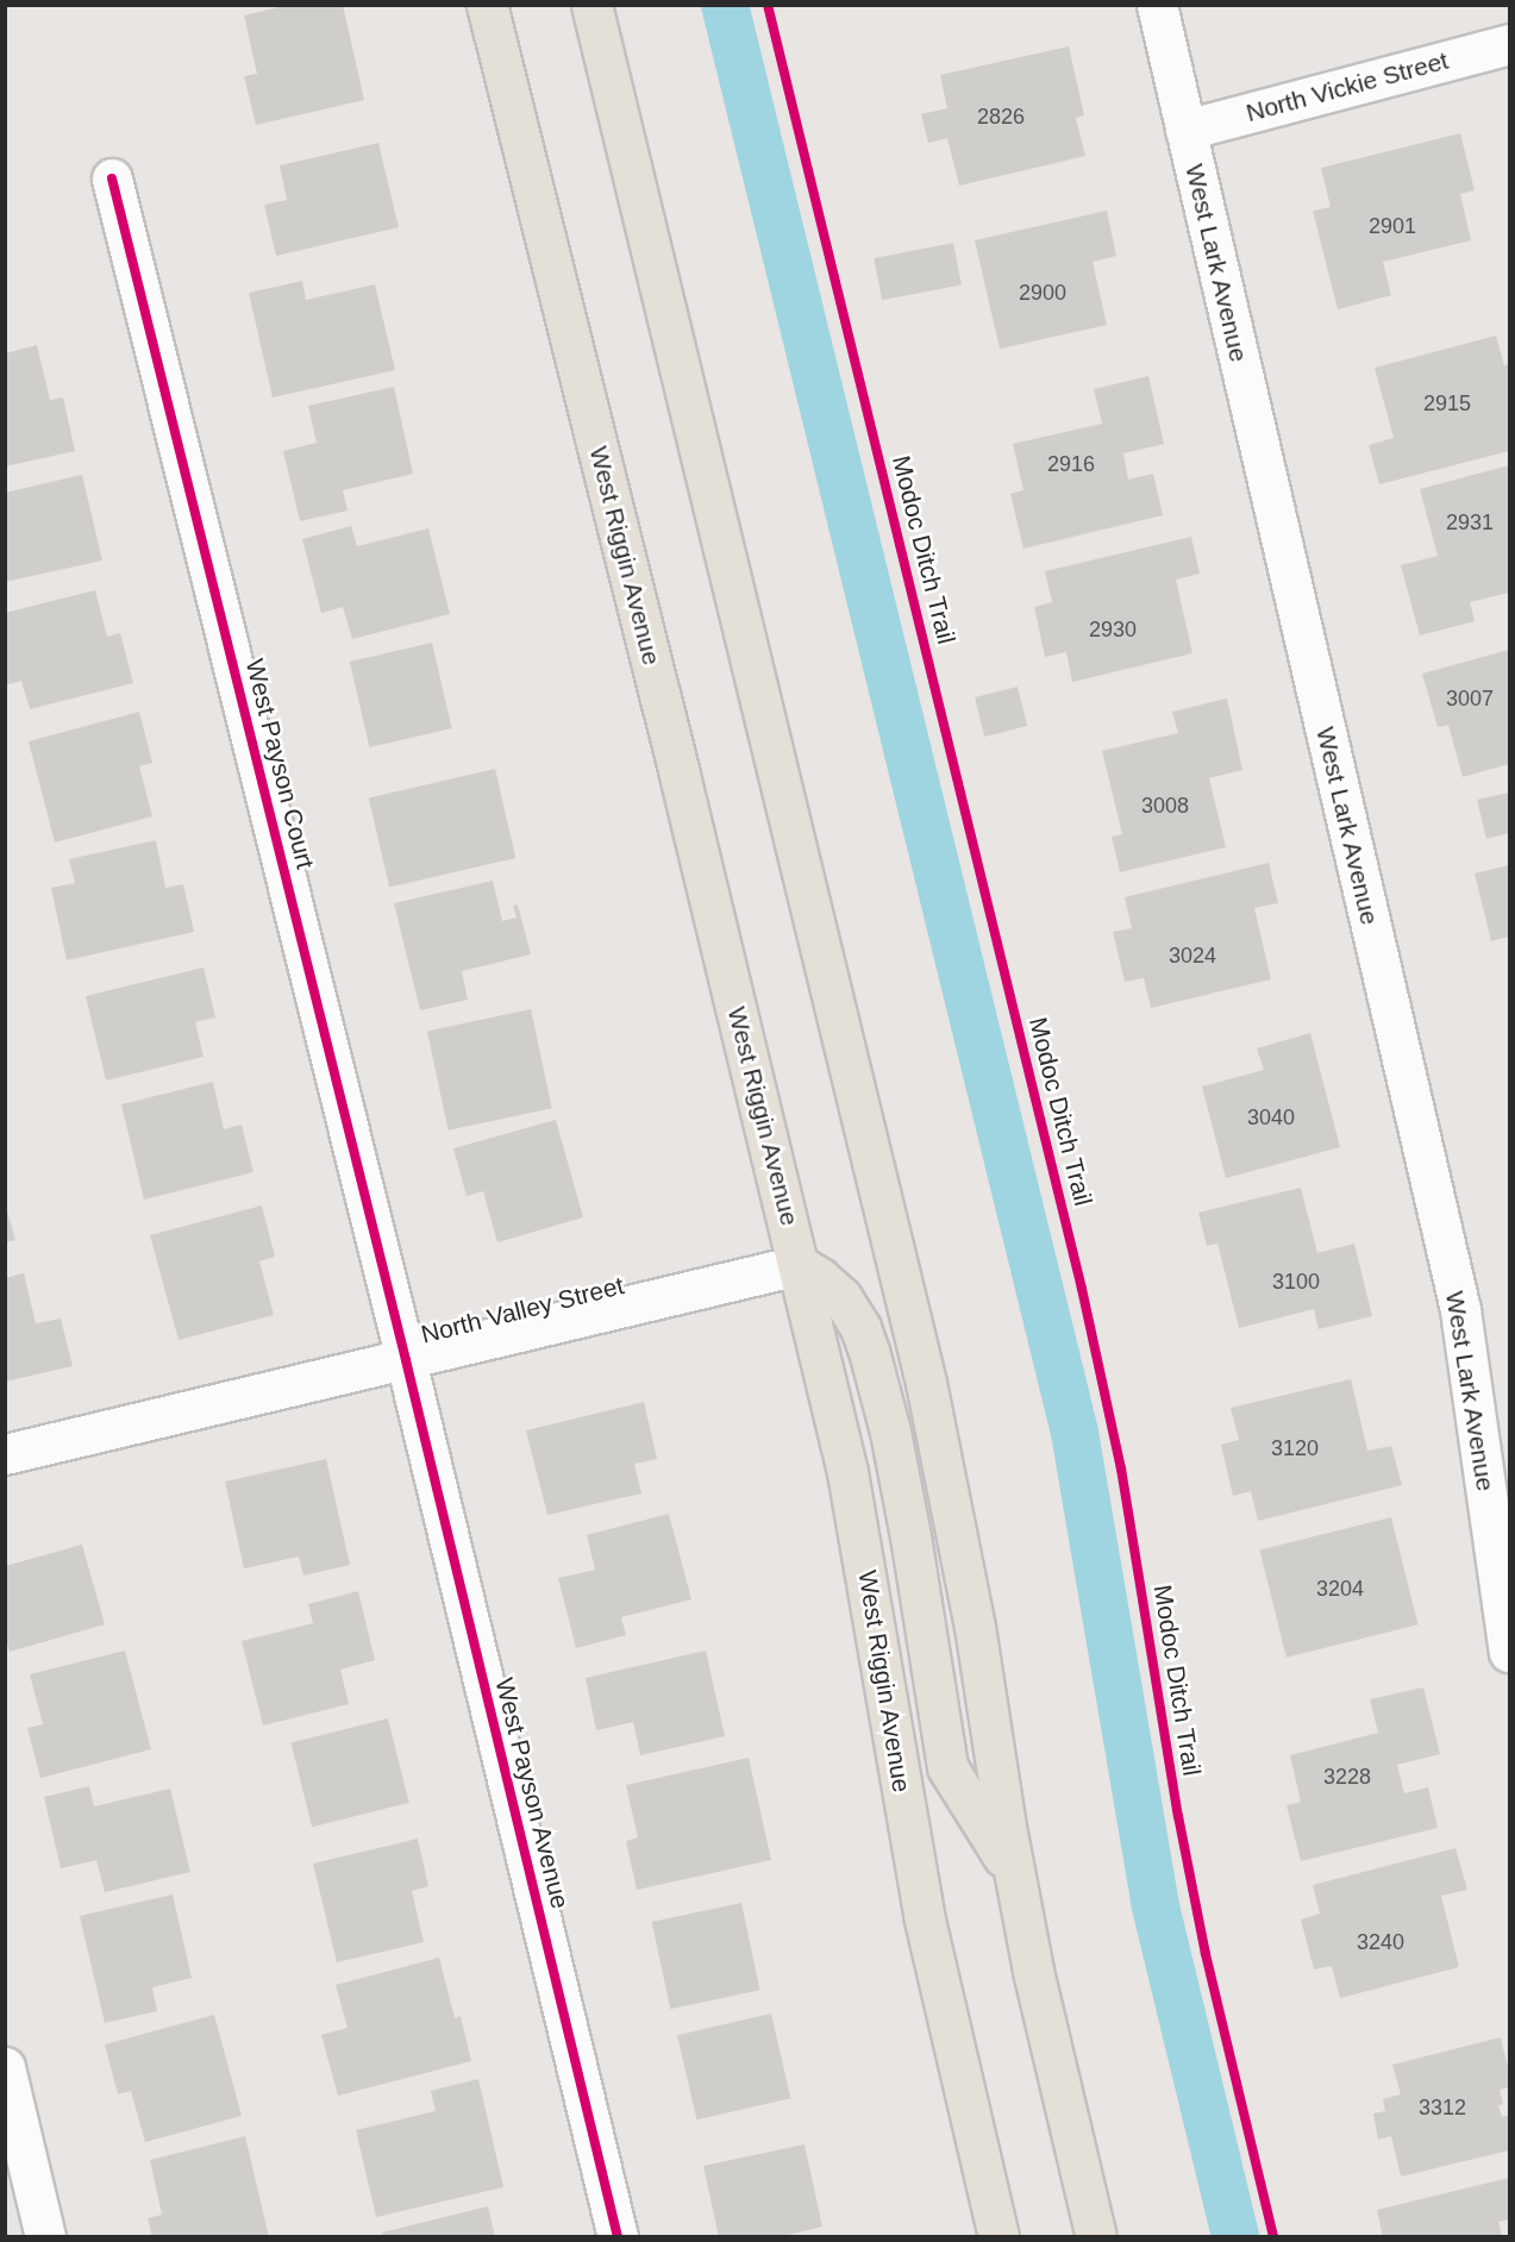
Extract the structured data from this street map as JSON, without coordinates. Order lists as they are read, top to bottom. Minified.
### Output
{"streets":{"main road":["West Riggin Avenue"],"street":["North Vickie Street","West Lark Avenue","West Payson Court","North Valley Street","West Payson Avenue"],"cycle path":["Modoc Ditch Trail"]},"crossings":[["North Vickie Street","West Lark Avenue"],["West Riggin Avenue","North Valley Street"],["West Payson Court","North Valley Street"],["West Payson Court","West Payson Avenue"],["North Valley Street","West Payson Avenue"]],"house_numbers":["2826","2901","2900","2915","2916","2931","2930","3007","3008","3024","3040","3100","3120","3204","3228","3240","3312"]}
